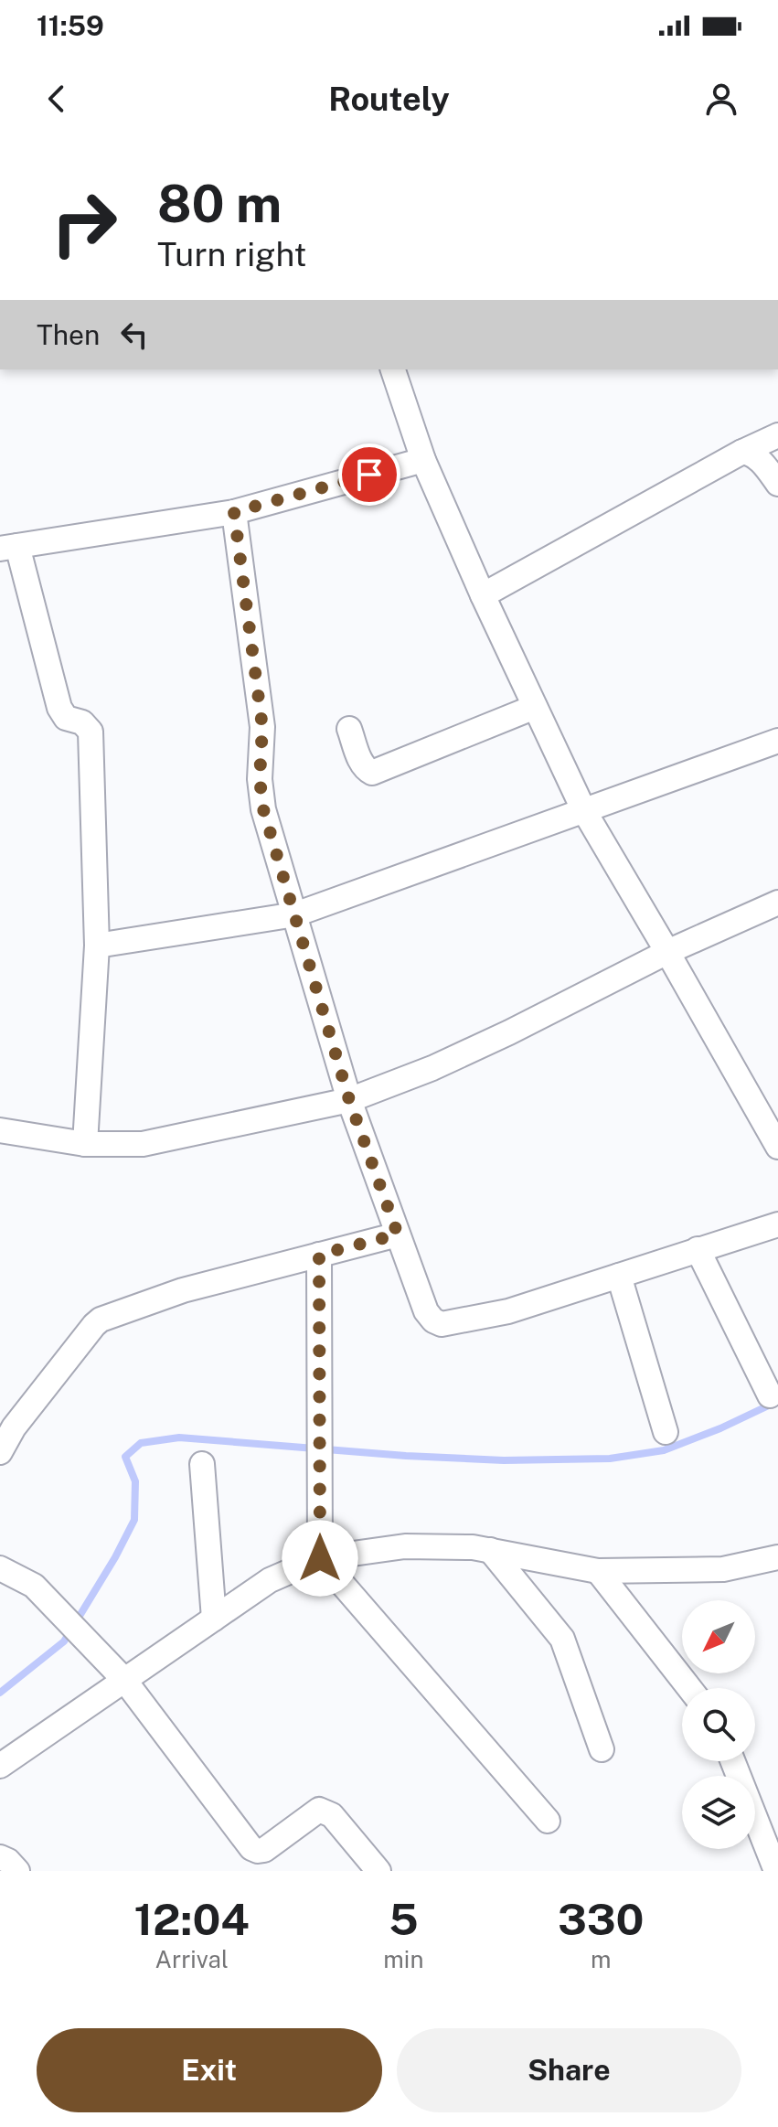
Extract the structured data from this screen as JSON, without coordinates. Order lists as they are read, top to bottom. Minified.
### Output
{"north":"bottom left","page":{"status":"11:59","header":"Routely","turn":["80 m","Turn right"],"then":"Then","eta":["12:04","Arrival","5","min","330","m"],"buttons":["Exit","Share"]}}
